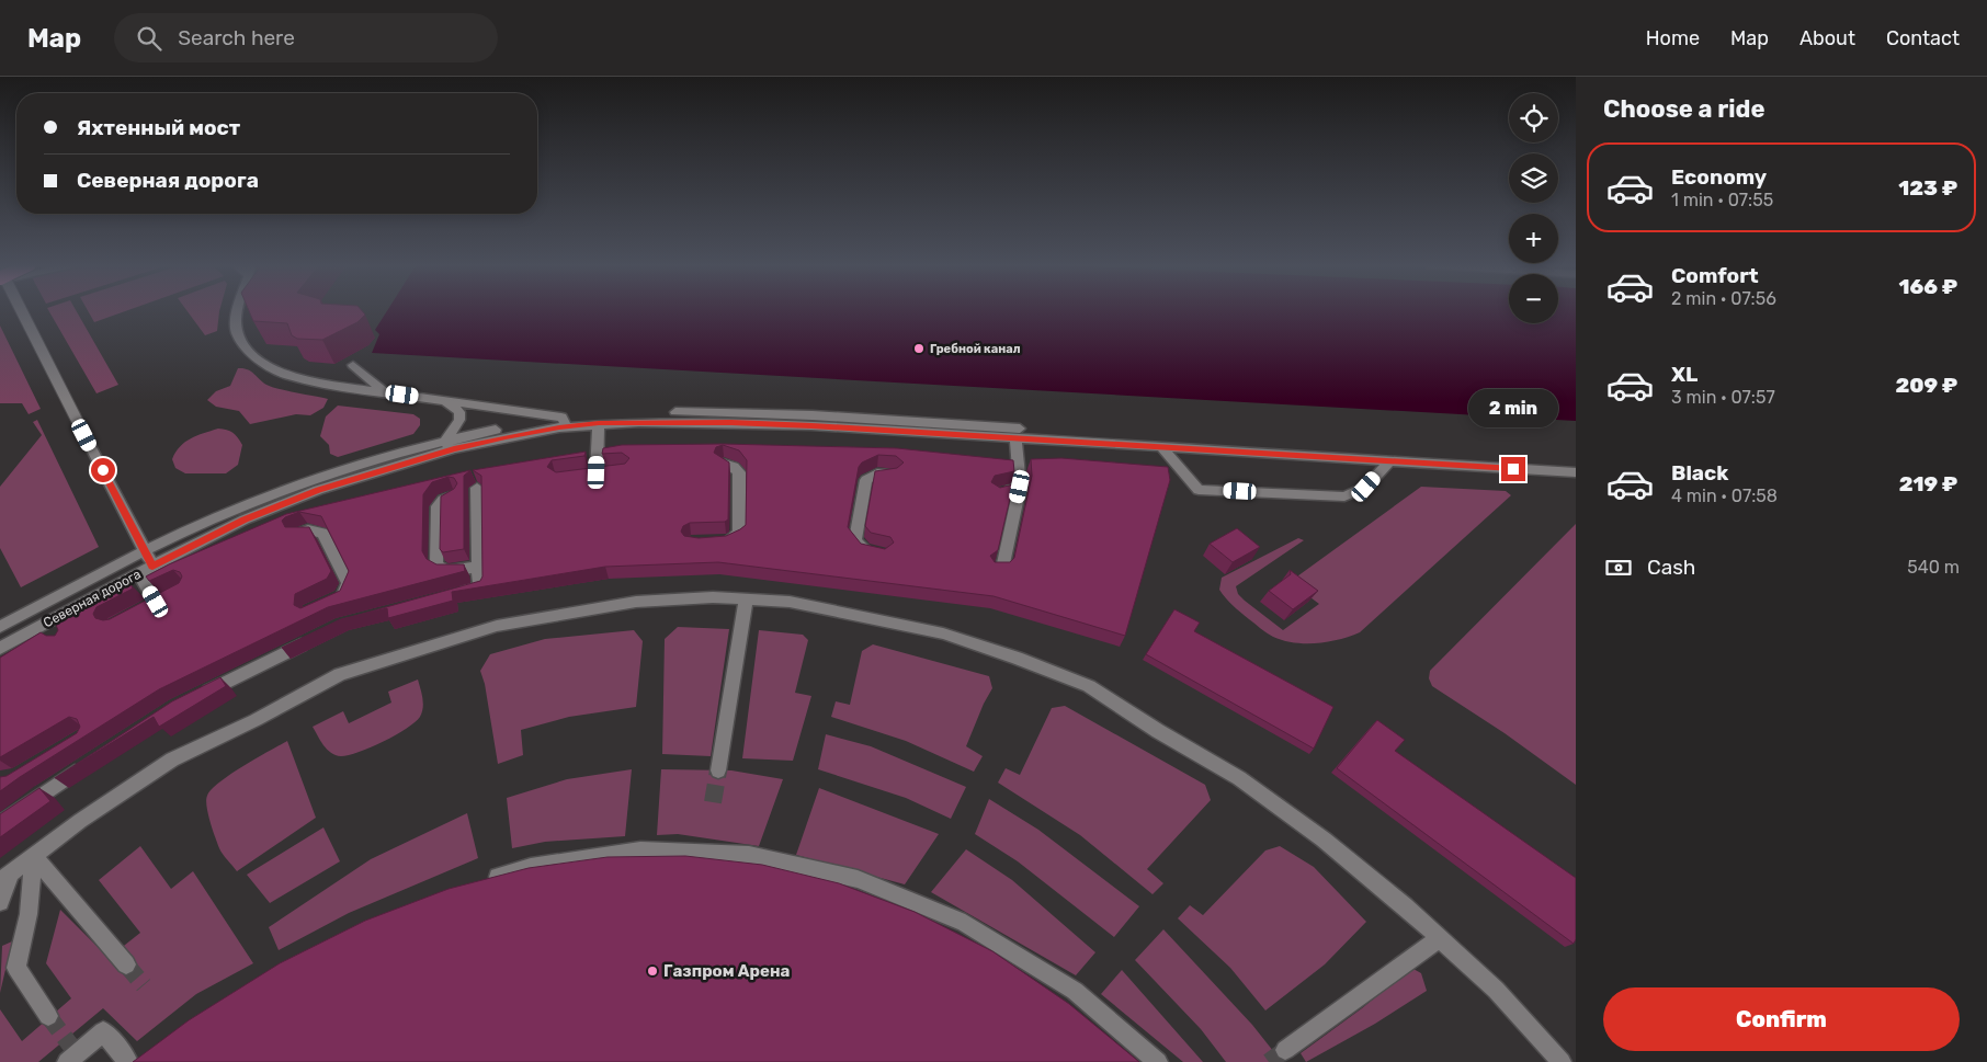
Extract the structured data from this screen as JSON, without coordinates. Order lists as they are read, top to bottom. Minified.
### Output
{"streets":{"street":["Северная дорога"]},"places":["Гребной канал","Газпром Арена"],"page":{"header":"Map","search":"Search here","nav":["Home","Map","About","Contact"],"heading":"Choose a ride","map_buttons":["+","−"],"banner":["Яхтенный мост","Северная дорога"],"list":[{"name":"Economy","note":"1 min · 07:55","value":"123 ₽"},{"name":"Comfort","note":"2 min · 07:56","value":"166 ₽"},{"name":"XL","note":"3 min · 07:57","value":"209 ₽"},{"name":"Black","note":"4 min · 07:58","value":"219 ₽"}],"bubble":"2 min","pay":["Cash","540 m"],"buttons":"Confirm"}}
